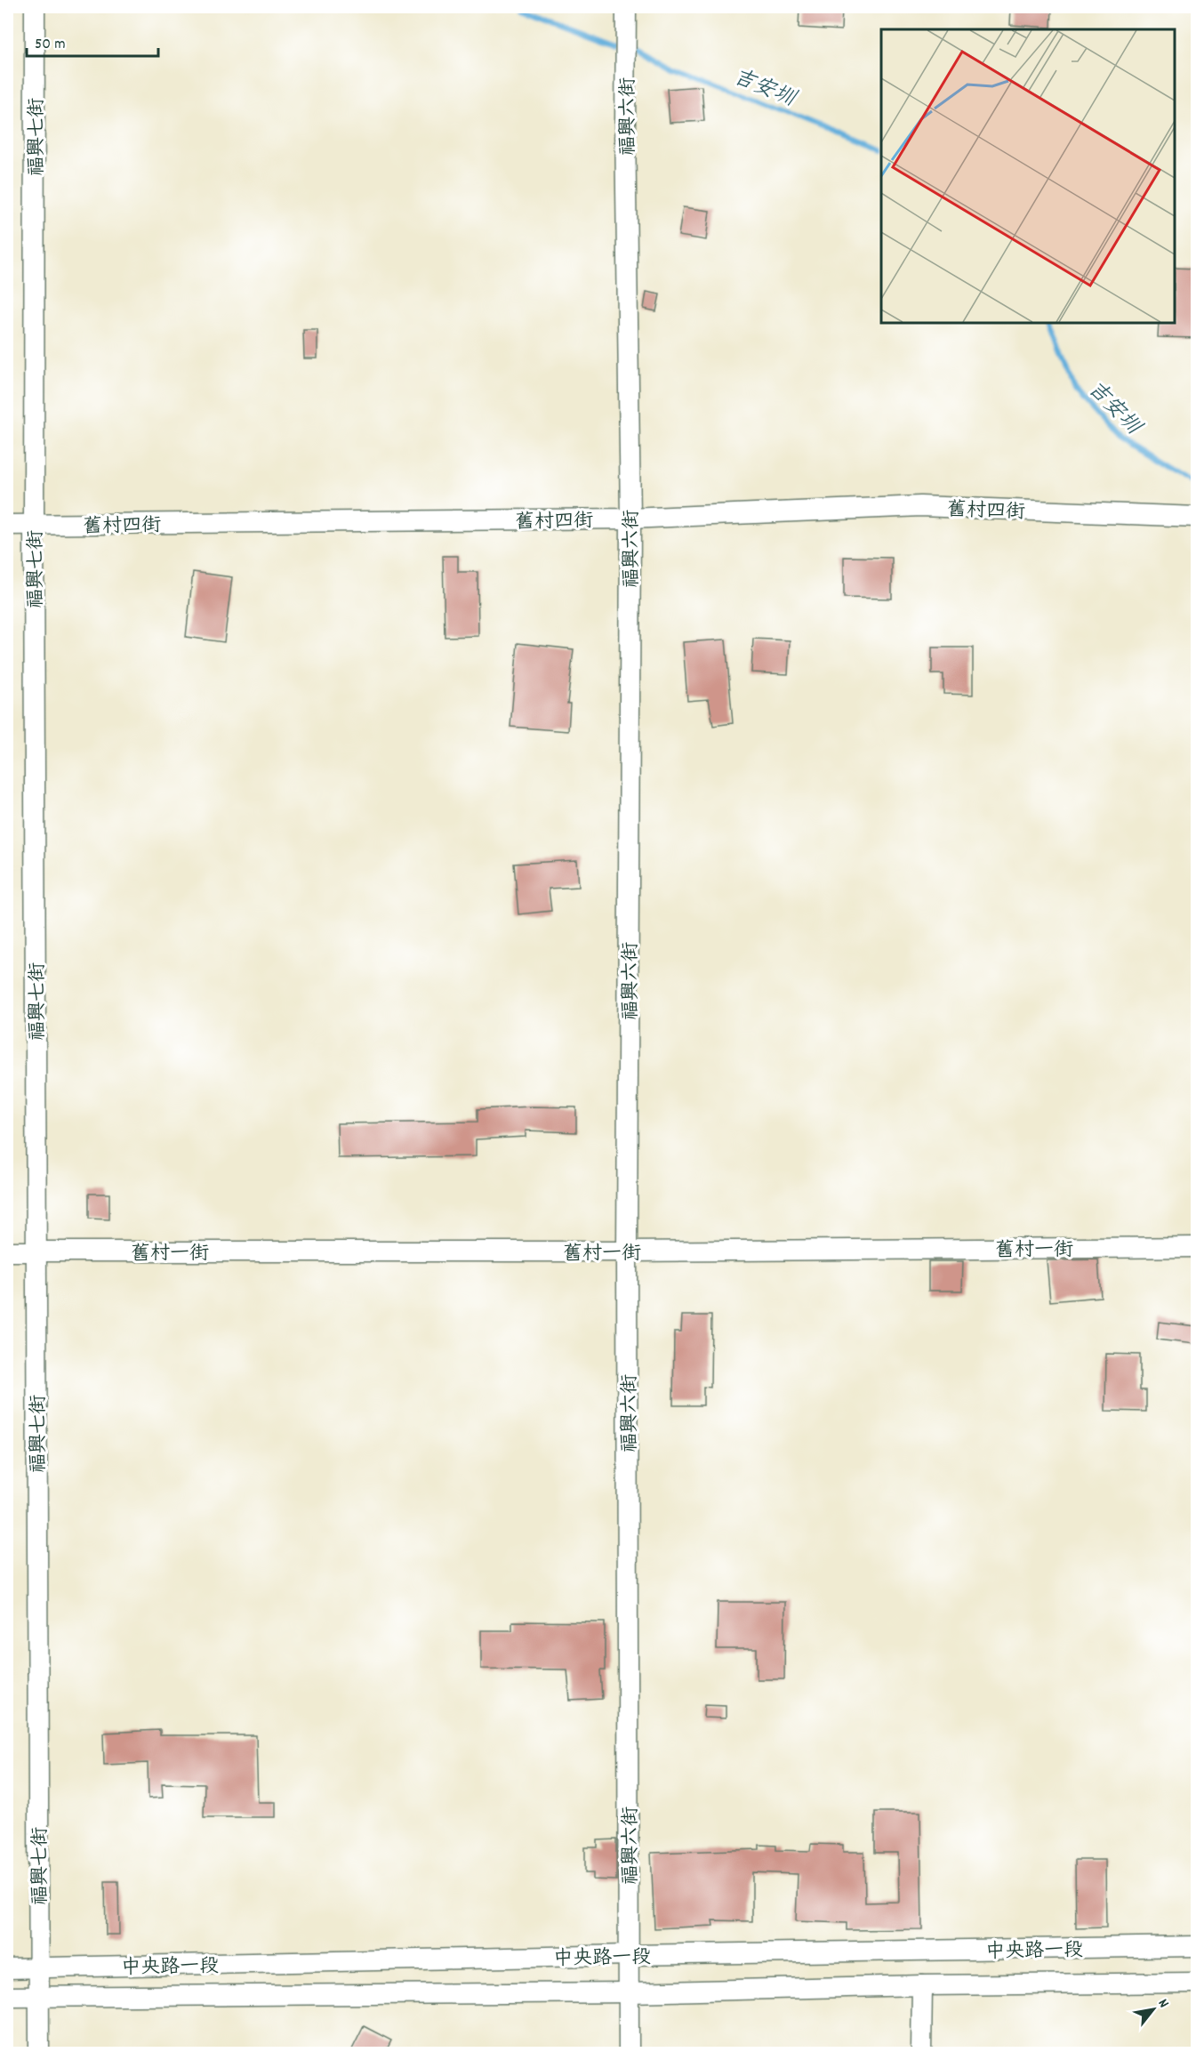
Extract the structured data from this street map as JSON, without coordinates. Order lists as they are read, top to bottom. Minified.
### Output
{"streets":{"street":["福興六街","福興七街","舊村四街","舊村一街","中央路一段"]},"crossings":[["福興六街","舊村四街"],["福興六街","舊村一街"],["福興六街","中央路一段"],["福興七街","舊村四街"],["福興七街","舊村一街"],["福興七街","中央路一段"]],"water":["吉安圳"],"scale_bar":"50 m","north":"top right"}
